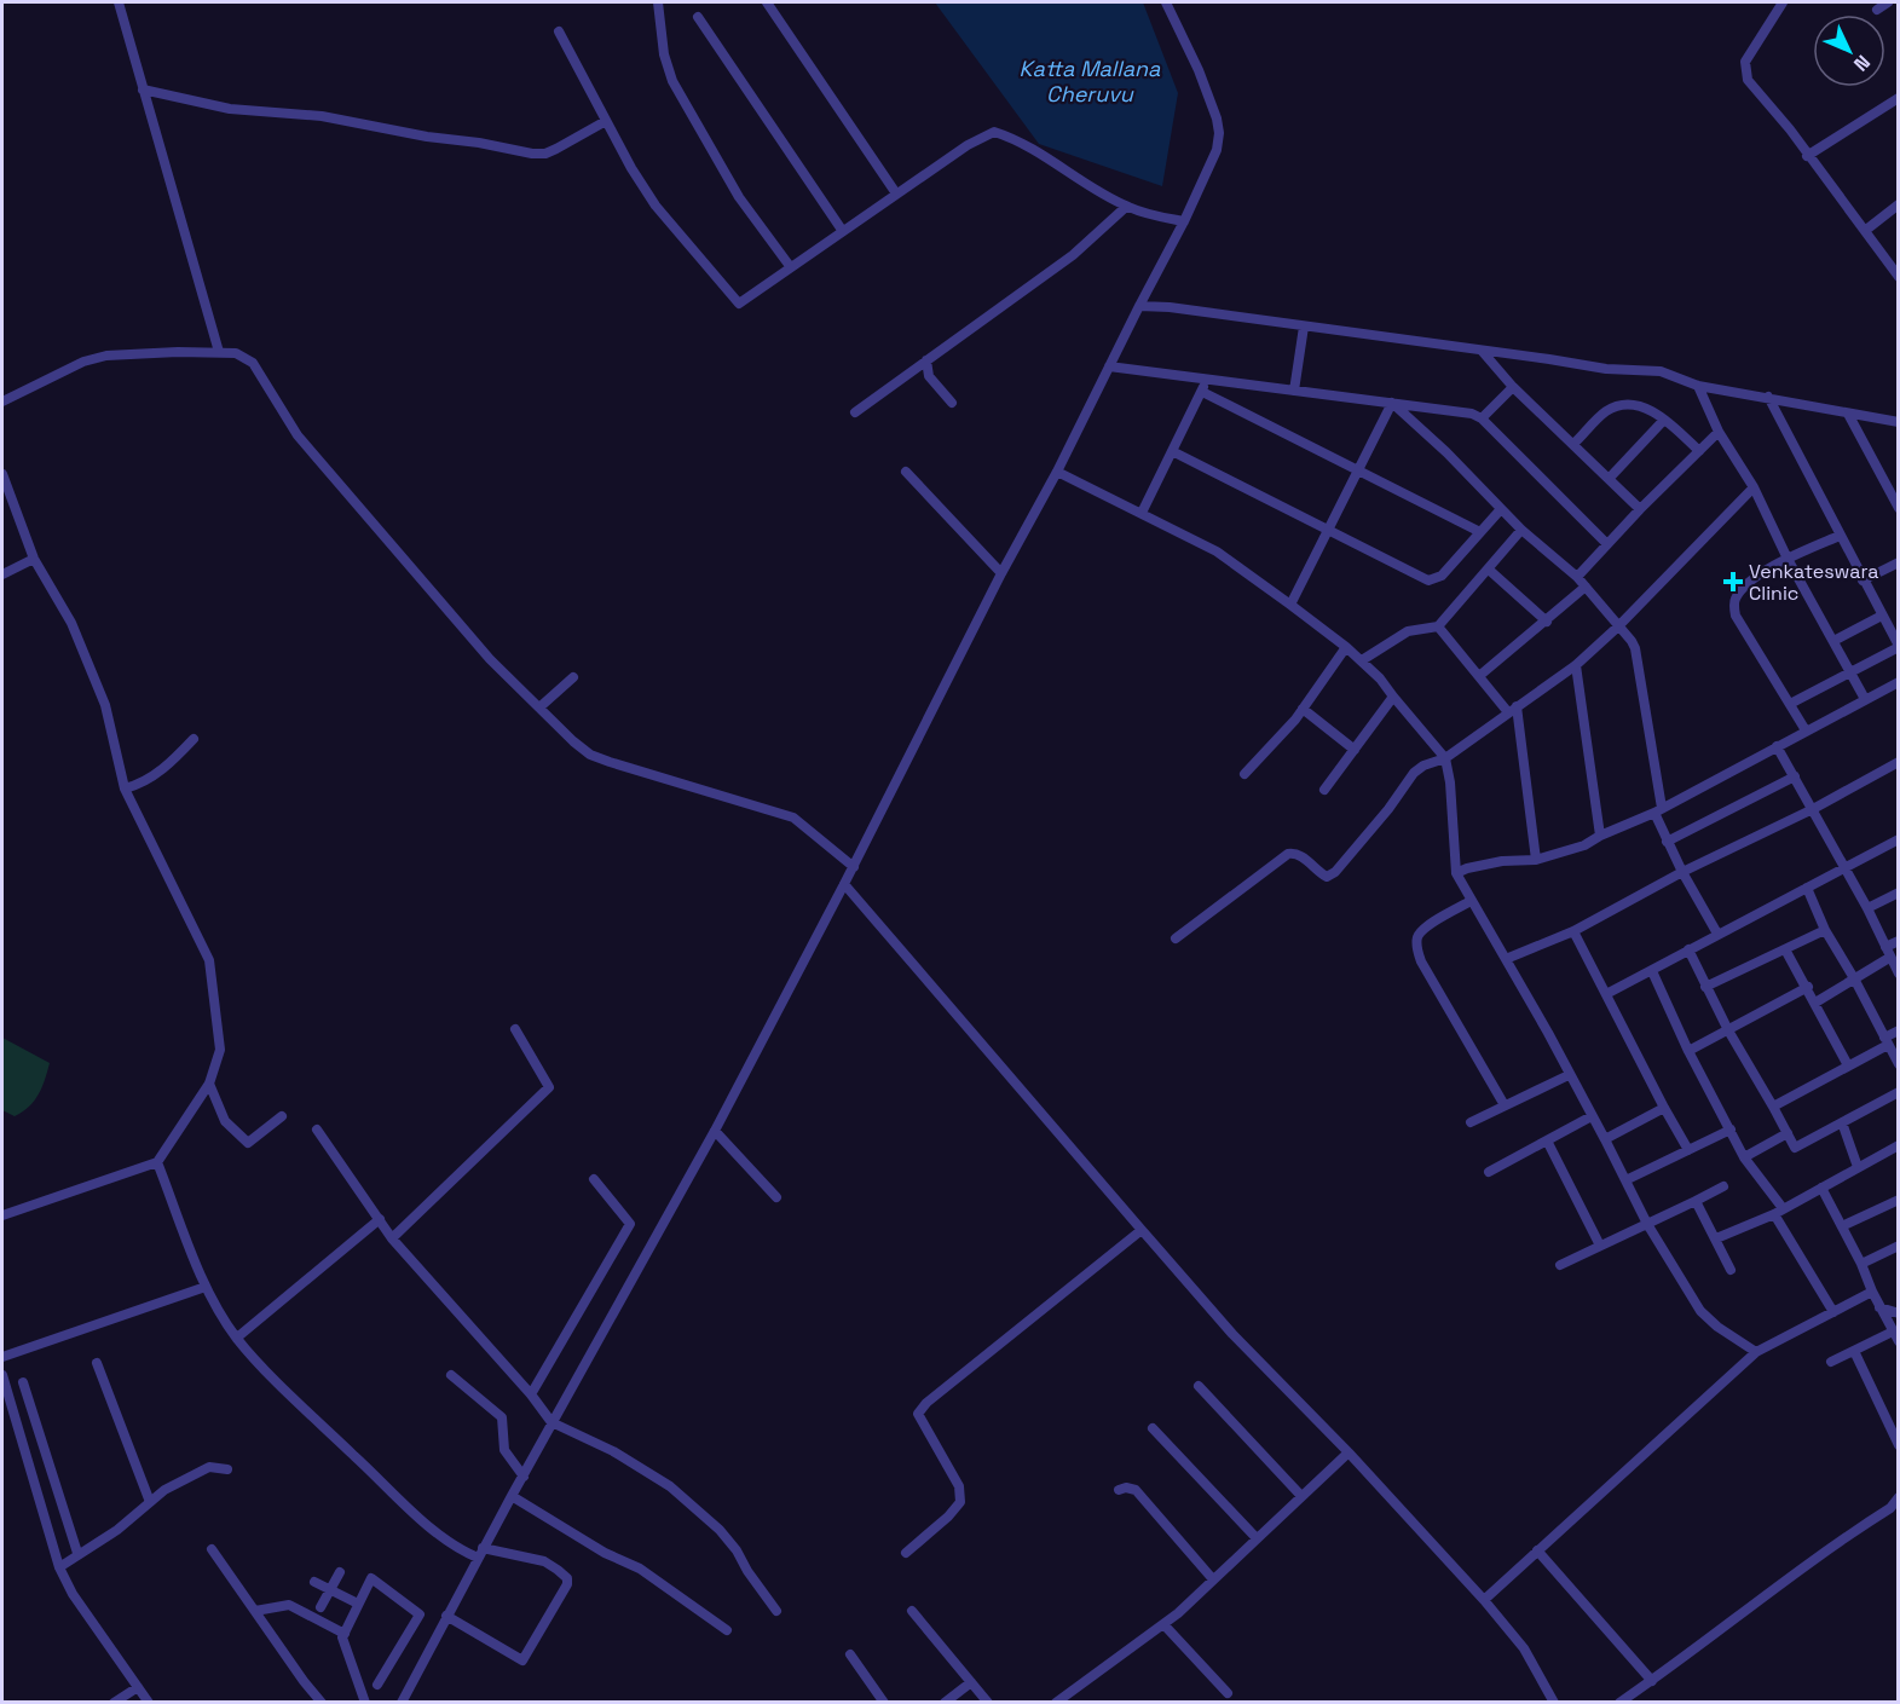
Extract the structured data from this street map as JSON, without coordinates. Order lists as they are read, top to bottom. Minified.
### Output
{"water":["Katta Mallana Cheruvu"],"places":{"health":["Venkateswara Clinic"]},"north":"bottom right"}
